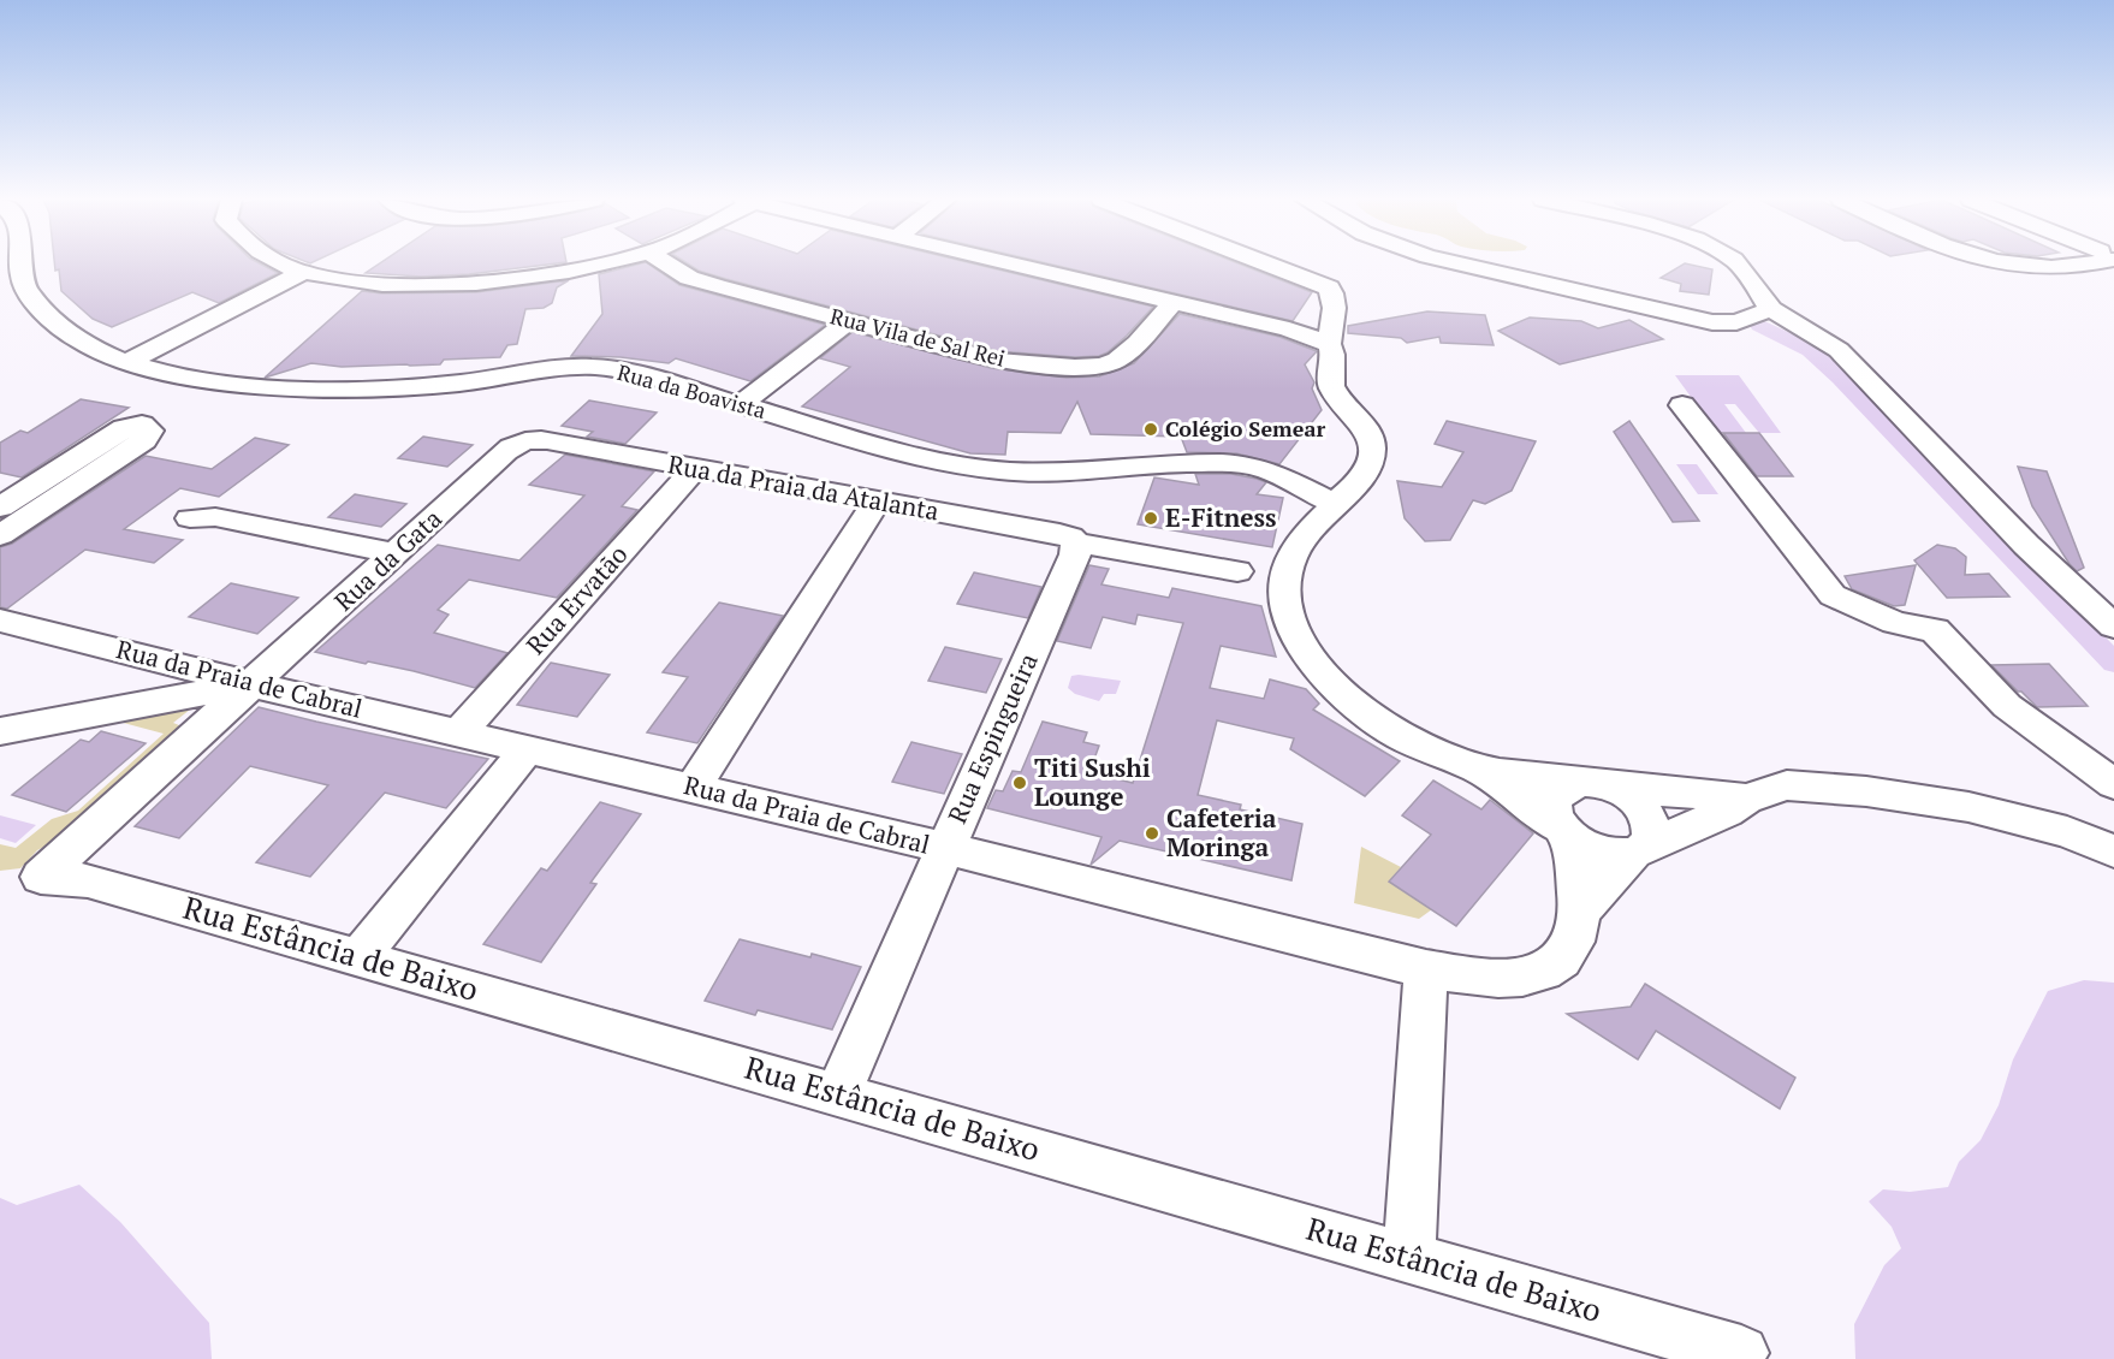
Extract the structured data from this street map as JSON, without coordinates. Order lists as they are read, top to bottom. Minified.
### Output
{"streets":{"street":["Rua Vila de Sal Rei","Rua da Boavista","Rua da Praia da Atalanta","Rua da Gata","Rua Ervatão","Rua da Praia de Cabral","Rua Espingueira","Rua Estância de Baixo"]},"crossings":[["Rua da Praia da Atalanta","Rua da Gata"],["Rua da Praia da Atalanta","Rua Ervatão"],["Rua da Praia da Atalanta","Rua Espingueira"],["Rua da Gata","Rua da Praia de Cabral"],["Rua da Gata","Rua Estância de Baixo"],["Rua Ervatão","Rua da Praia de Cabral"],["Rua da Praia de Cabral","Rua Espingueira"],["Rua Espingueira","Rua Estância de Baixo"]],"places":["Colégio Semear","E-Fitness","Titi Sushi Lounge","Cafeteria Moringa"]}
